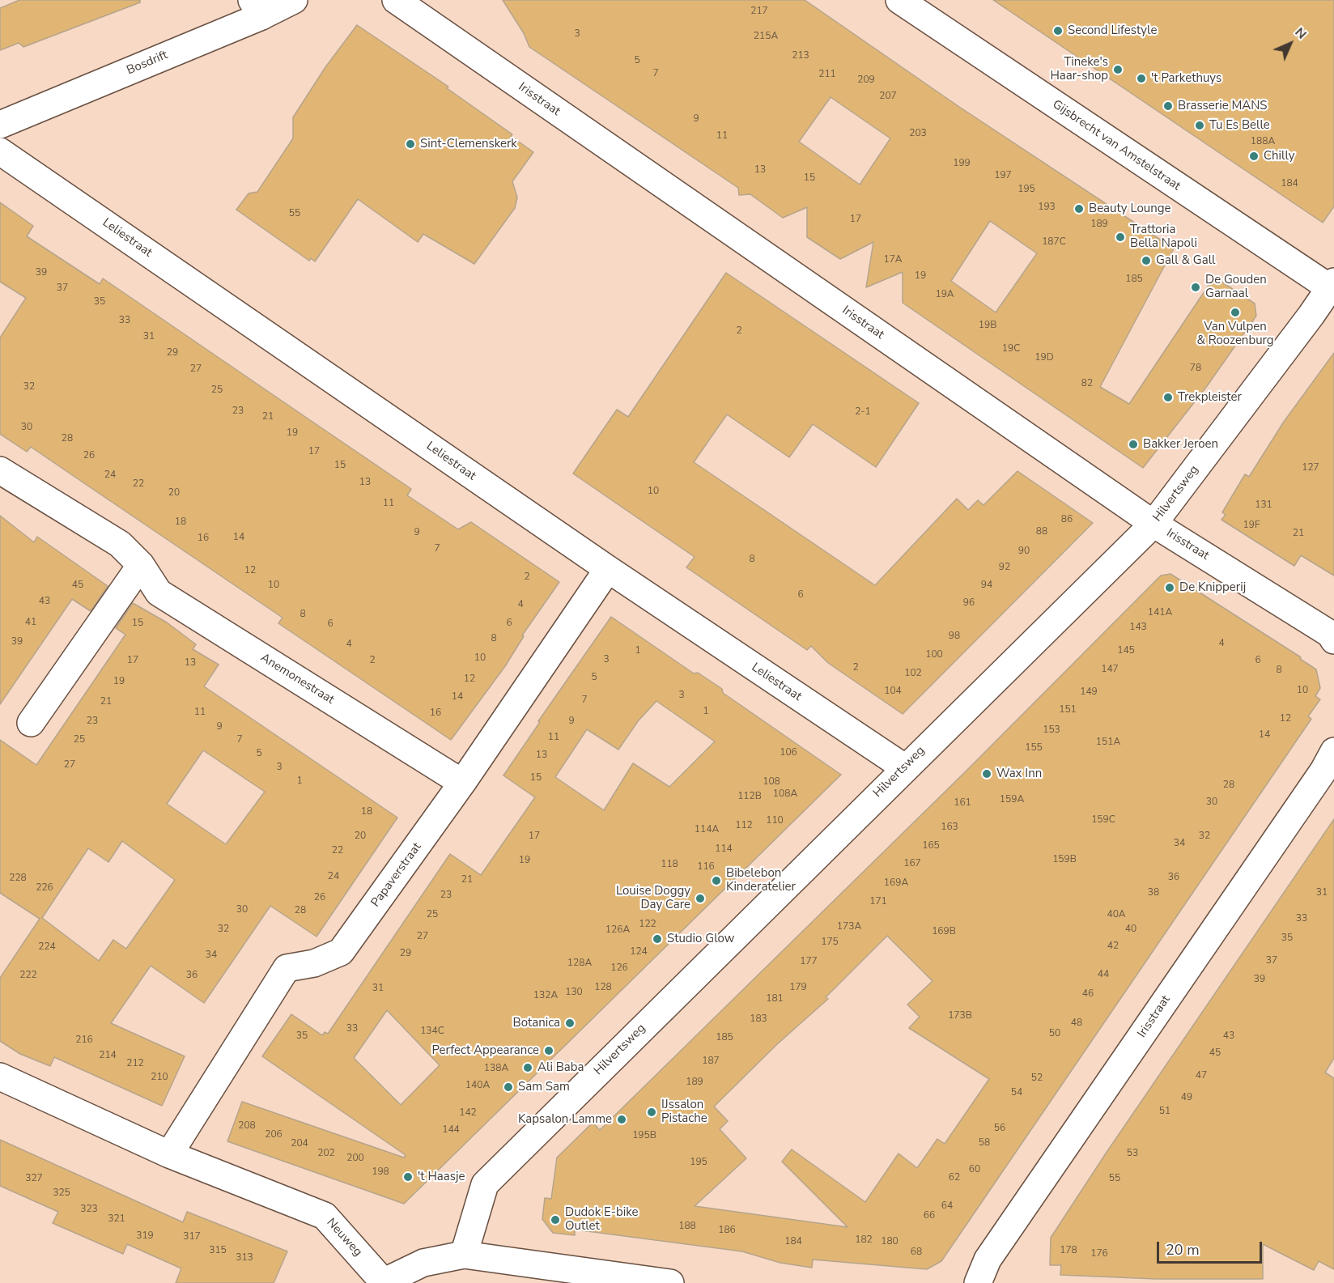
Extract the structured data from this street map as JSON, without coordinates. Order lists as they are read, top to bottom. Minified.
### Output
{"streets":{"street":["Bosdrift","Irisstraat","Gijsbrecht van Amstelstraat","Leliestraat","Hilvertsweg","Anemonestraat","Papaverstraat","Neuweg"]},"crossings":[["Irisstraat","Hilvertsweg"],["Gijsbrecht van Amstelstraat","Hilvertsweg"],["Leliestraat","Hilvertsweg"],["Leliestraat","Papaverstraat"],["Hilvertsweg","Neuweg"],["Anemonestraat","Papaverstraat"],["Papaverstraat","Neuweg"]],"places":["Second Lifestyle","Tineke's Haar-shop","'t Parkethuys","Brasserie MANS","Tu Es Belle","Sint-Clemenskerk","Chilly","Beauty Lounge","Trattoria Bella Napoli","Gall & Gall","De Gouden Garnaal","Van Vulpen & Roozenburg","Trekpleister","Bakker Jeroen","De Knipperij","Wax Inn","Bibelebon Kinderatelier","Louise Doggy Day Care","Studio Glow","Botanica","Perfect Appearance","Ali Baba","Sam Sam","IJssalon Pistache","Kapsalon Lamme","'t Haasje","Dudok E-bike Outlet"],"house_numbers":["217","3","215A","213","5","7","211","209","207","9","203","11","188A","199","13","197","15","184","195","193","55","17","189","187C","17A","39","19","185","37","19A","35","33","19B","2","31","19C","29","19D","78","27","82","32","25","23","2-1","21","30","19","28","17","26","15","127","24","13","22","10","20","11","131","86","18","19F","88","9","21","14","16","7","90","8","92","12","2","45","10","94","6","43","96","4","141A","8","41","15","6","6","143","98","8","39","4","4","1","145","100","10","3","17","2","6","13","2","147","8","102","5","12","19","10","104","149","3","14","7","21","151","1","11","16","12","23","9","9","153","14","11","25","7","151A","155","106","5","13","27","3","15","1","108","28","108A","112B","159A","30","161","18","159C","110","112","163","114A","20","17","32","34","165","114","22","159B","19","167","118","116","24","36","228","21","169A","226","38","31","23","26","171","30","28","25","40A","33","122","173A","32","40","126A","169B","27","35","175","42","224","124","29","34","37","177","128A","126","44","222","36","39","128","179","31","130","46","132A","181","173B","183","48","33","134C","50","35","43","185","216","45","214","187","212","138A","47","210","52","189","140A","54","49","51","142","208","56","144","206","195B","58","204","202","53","200","195","60","198","62","327","55","325","64","323","66","321","188","186","319","317","182","184","180","315","178","68","176","313"],"scale_bar":"20 m","north":"top right"}
